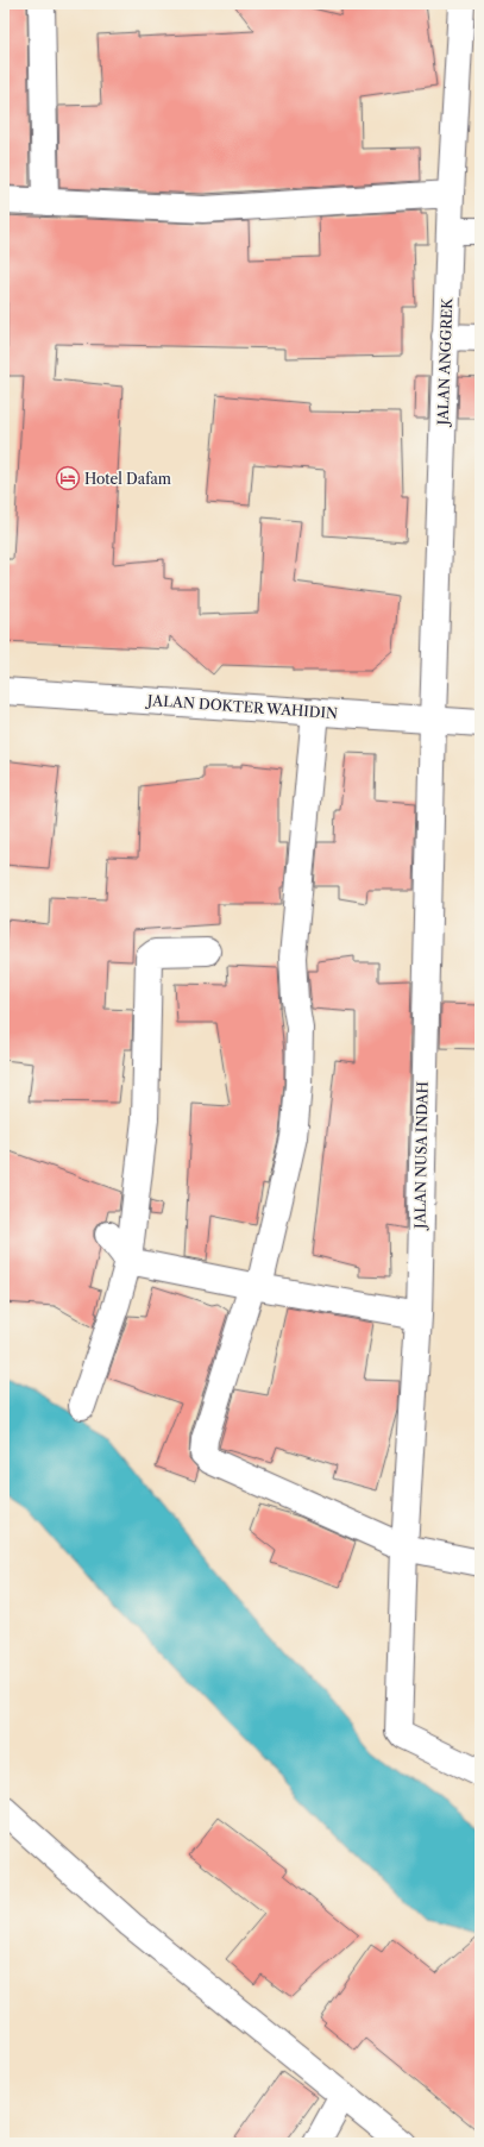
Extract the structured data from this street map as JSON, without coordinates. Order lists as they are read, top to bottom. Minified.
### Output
{"streets":{"street":["JALAN ANGGREK","JALAN DOKTER WAHIDIN","JALAN NUSA INDAH"]},"crossings":[["JALAN ANGGREK","JALAN DOKTER WAHIDIN"],["JALAN ANGGREK","JALAN NUSA INDAH"],["JALAN DOKTER WAHIDIN","JALAN NUSA INDAH"]],"places":{"hotel":["Hotel Dafam"]}}
